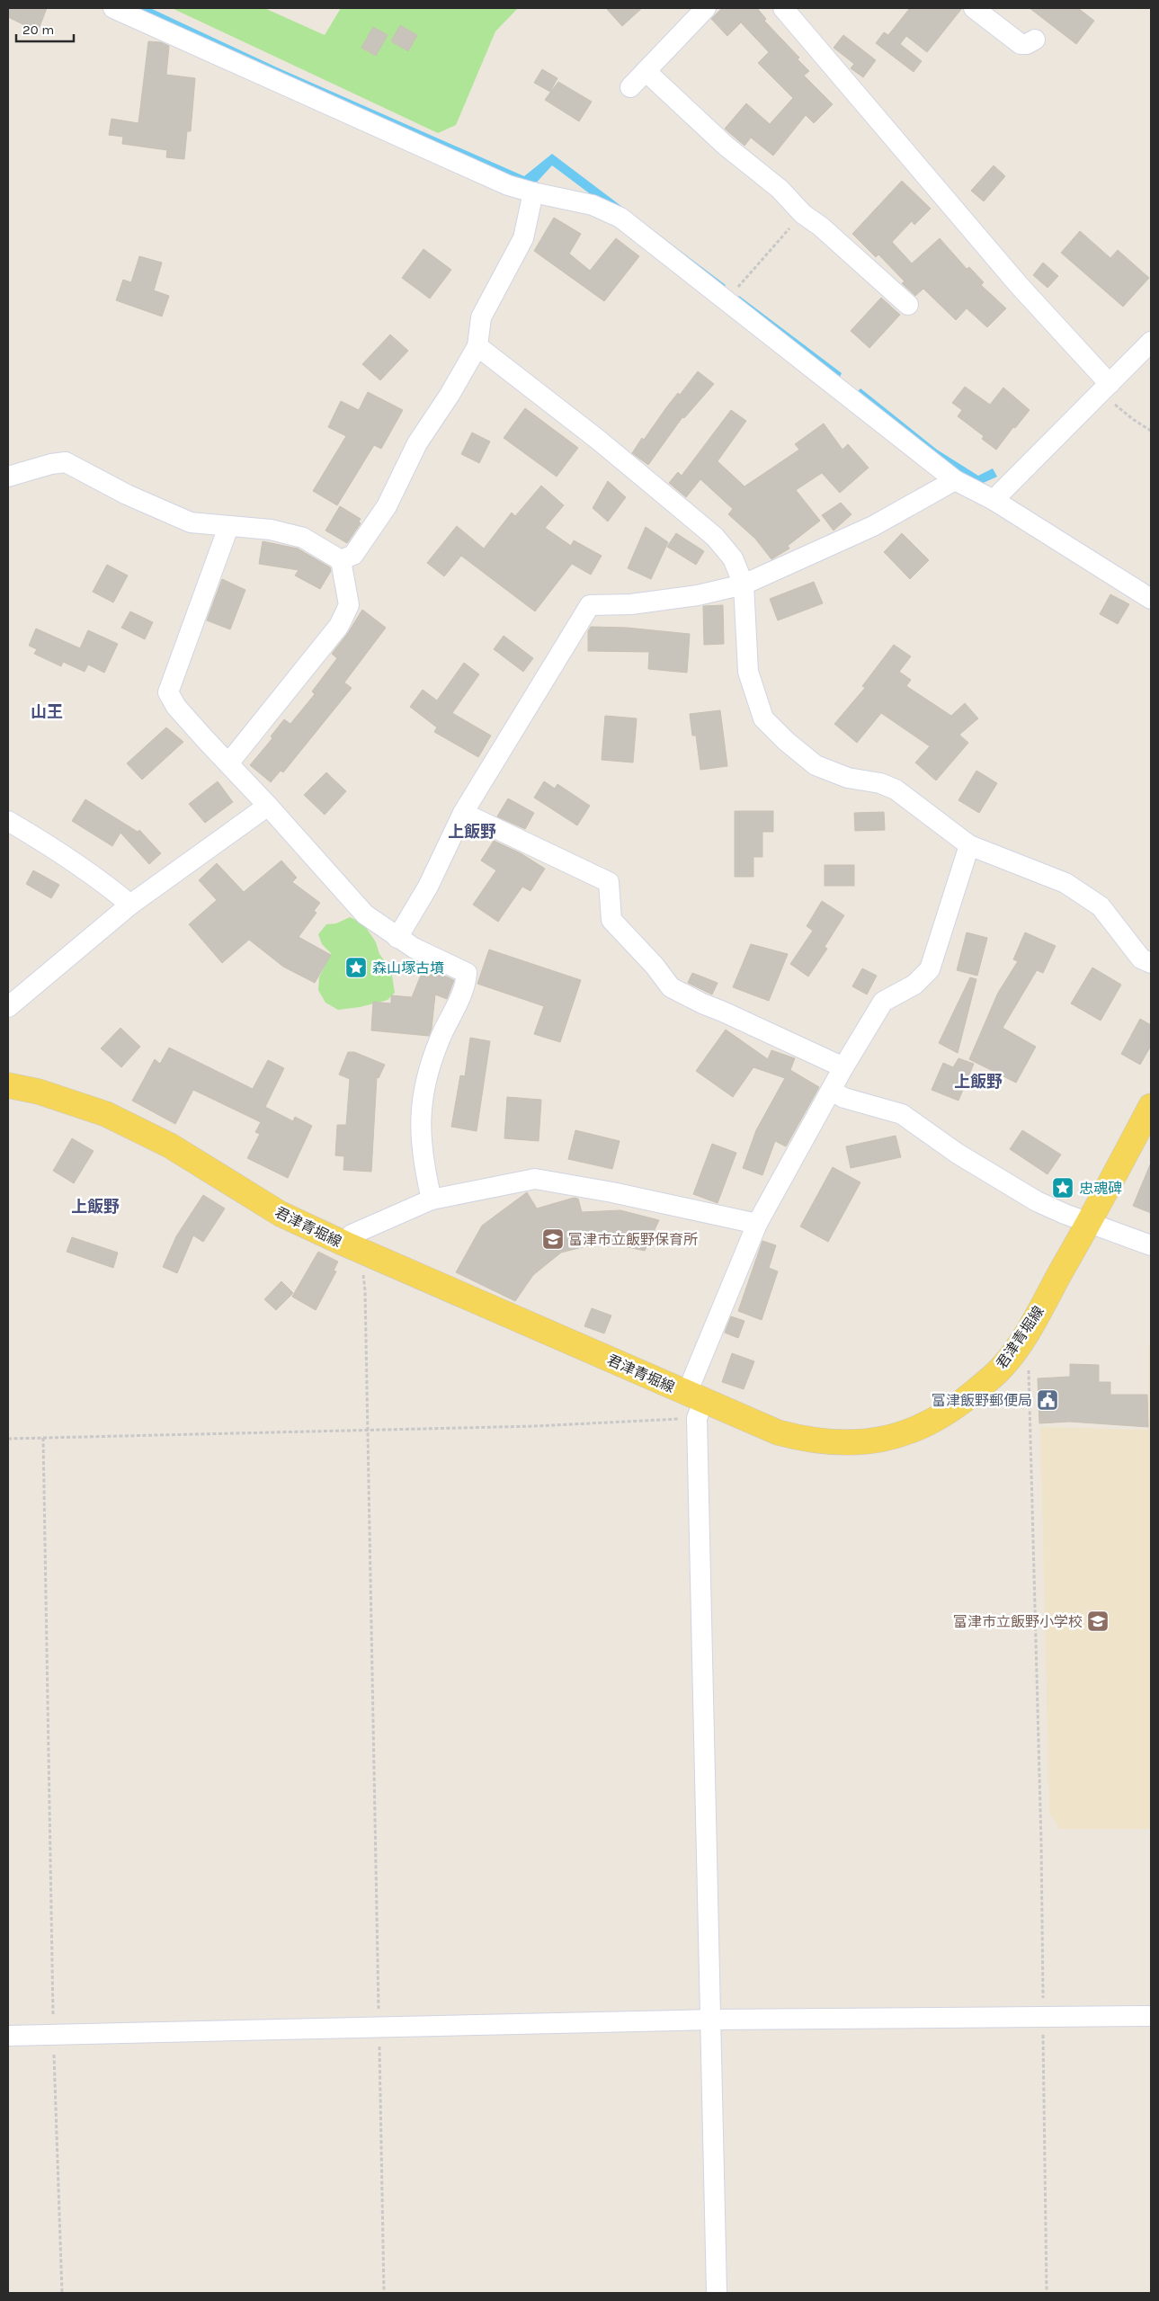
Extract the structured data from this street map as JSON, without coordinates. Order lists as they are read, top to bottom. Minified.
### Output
{"streets":{"main road":["君津青堀線"]},"districts":["山王","上飯野","上飯野","上飯野"],"places":{"place":["森山塚古墳","忠魂碑"],"school or university":["富津市立飯野保育所","富津市立飯野小学校"],"public building":["富津飯野郵便局"]},"scale_bar":"20 m"}
